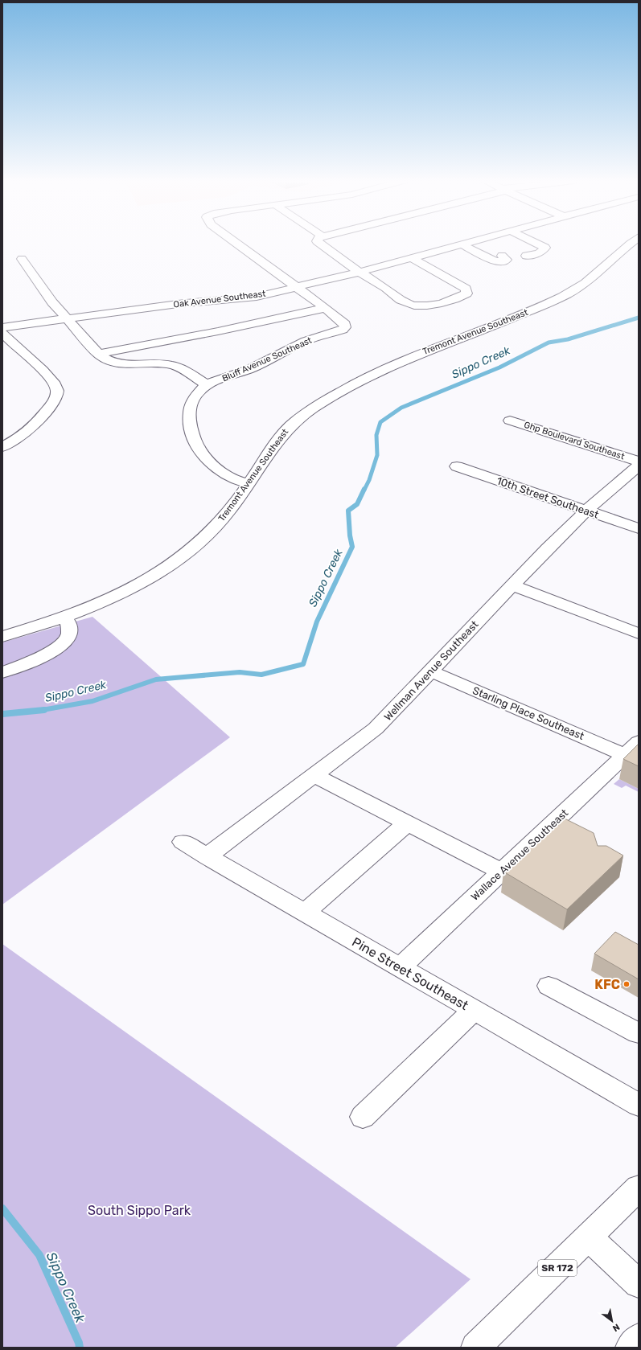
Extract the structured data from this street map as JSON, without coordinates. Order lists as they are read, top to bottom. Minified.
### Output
{"streets":{"street":["Oak Avenue Southeast","Tremont Avenue Southeast","Bluff Avenue Southeast","Ghp Boulevard Southeast","10th Street Southeast","Wellman Avenue Southeast","Starling Place Southeast","Wallace Avenue Southeast","Pine Street Southeast","SR 172"]},"crossings":[["10th Street Southeast","Wellman Avenue Southeast"],["Wellman Avenue Southeast","Starling Place Southeast"],["Wellman Avenue Southeast","Pine Street Southeast"],["Starling Place Southeast","Wallace Avenue Southeast"],["Wallace Avenue Southeast","Pine Street Southeast"]],"water":["Sippo Creek"],"parks":["South Sippo Park"],"places":["KFC"],"north":"bottom right"}
